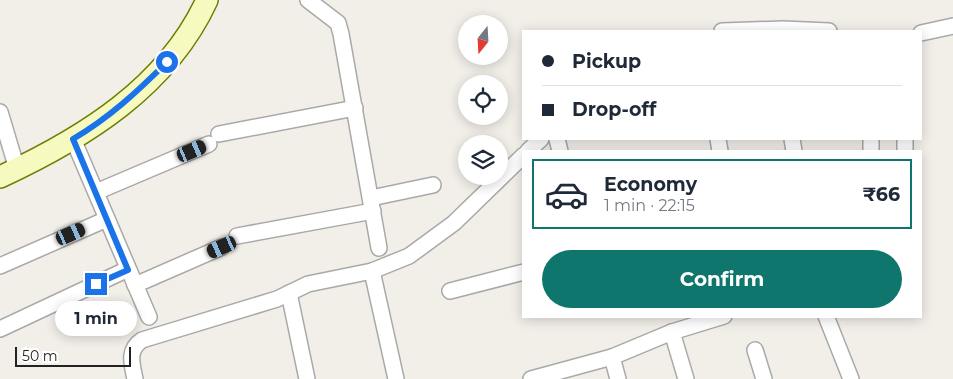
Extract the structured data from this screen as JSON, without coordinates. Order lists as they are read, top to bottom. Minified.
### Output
{"scale_bar":"50 m","north":"bottom","page":{"banner":["Pickup","Drop-off"],"list":[{"name":"Economy","note":"1 min · 22:15","value":"₹66"}],"buttons":"Confirm","bubble":"1 min","scale":"50 m"}}
